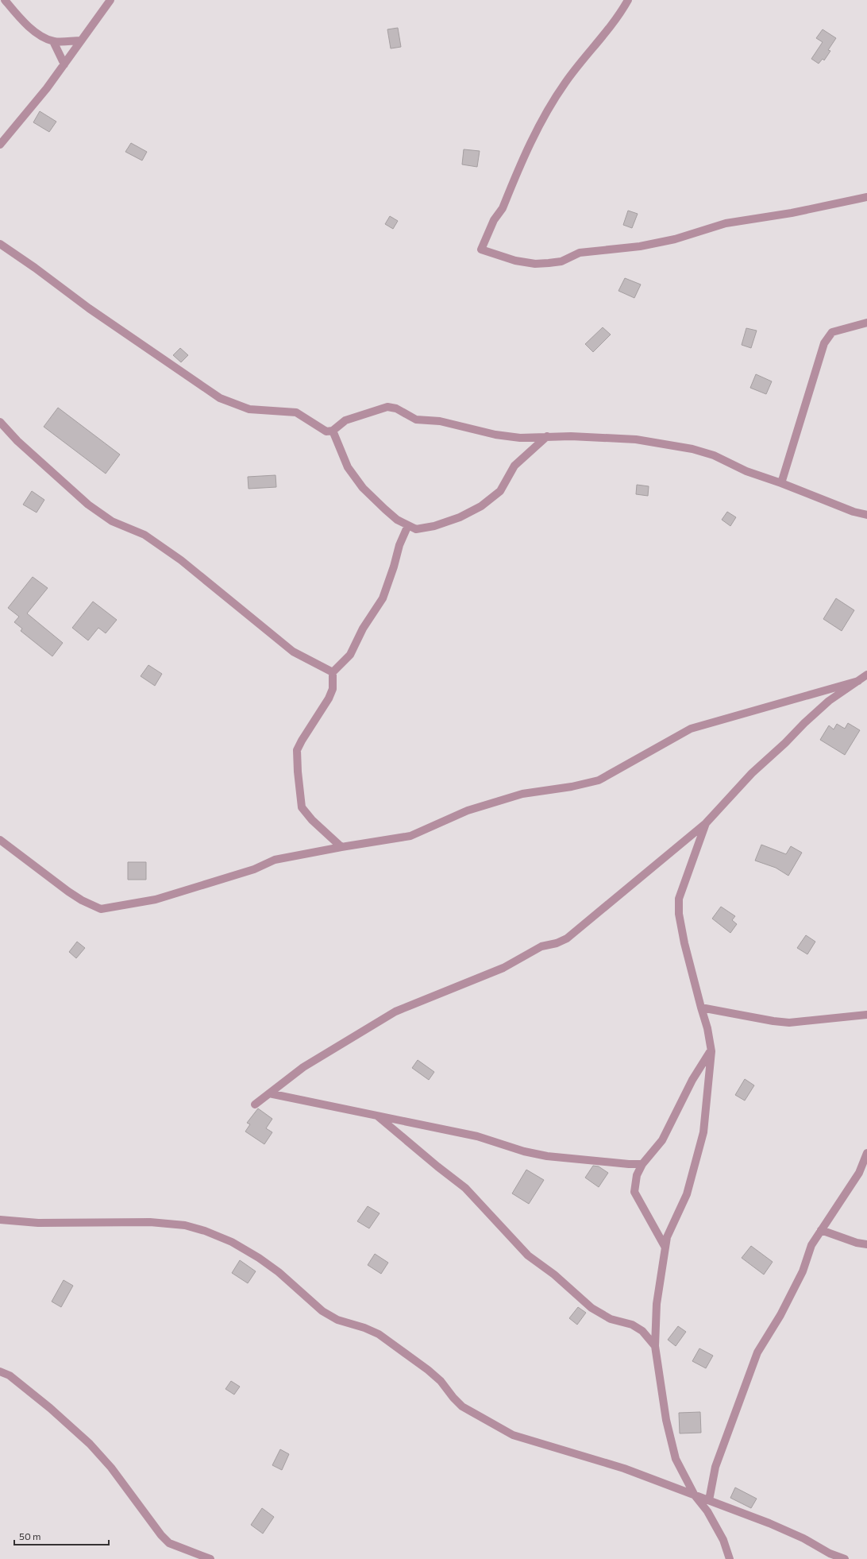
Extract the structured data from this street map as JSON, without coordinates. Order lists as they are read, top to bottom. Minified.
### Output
{"scale_bar":"50 m"}
